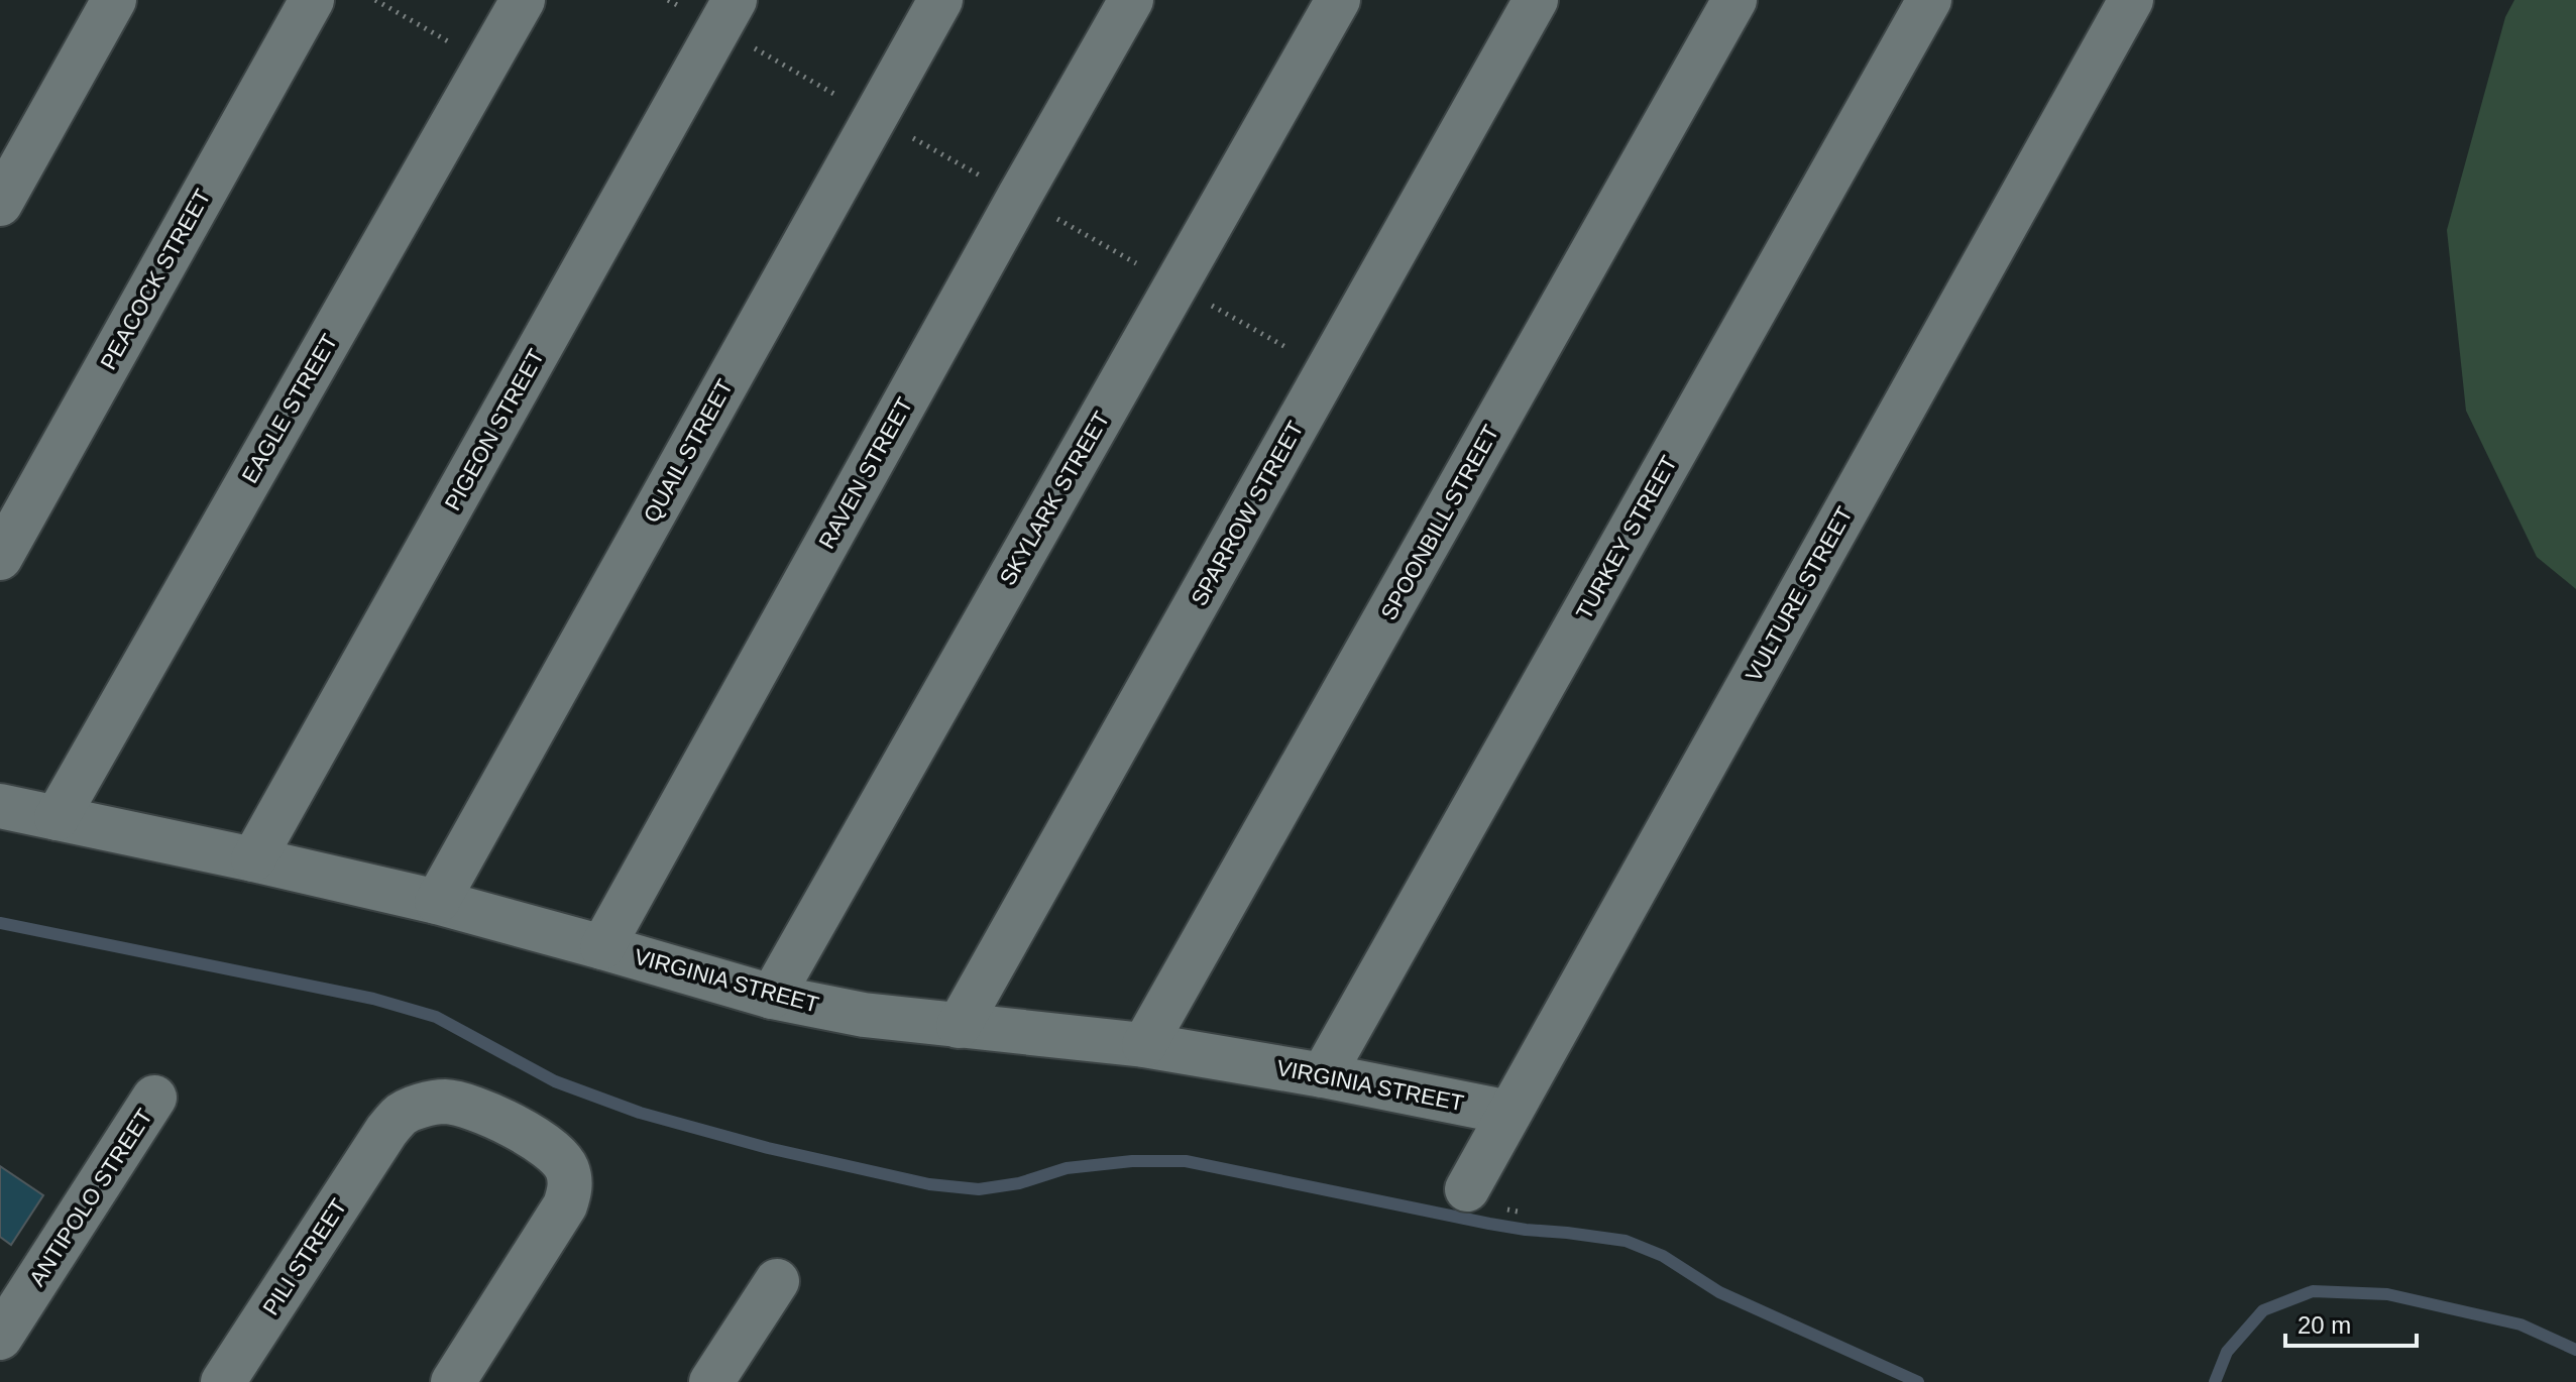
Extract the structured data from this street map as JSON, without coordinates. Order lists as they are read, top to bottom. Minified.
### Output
{"streets":{"street":["PEACOCK STREET","EAGLE STREET","PIGEON STREET","QUAIL STREET","RAVEN STREET","SKYLARK STREET","SPARROW STREET","SPOONBILL STREET","TURKEY STREET","VULTURE STREET","VIRGINIA STREET","ANTIPOLO STREET","PILI STREET"]},"crossings":[["EAGLE STREET","VIRGINIA STREET"],["PIGEON STREET","VIRGINIA STREET"],["QUAIL STREET","VIRGINIA STREET"],["RAVEN STREET","VIRGINIA STREET"],["SKYLARK STREET","VIRGINIA STREET"],["SPARROW STREET","VIRGINIA STREET"],["SPOONBILL STREET","VIRGINIA STREET"],["TURKEY STREET","VIRGINIA STREET"],["VULTURE STREET","VIRGINIA STREET"]],"scale_bar":"20 m"}
